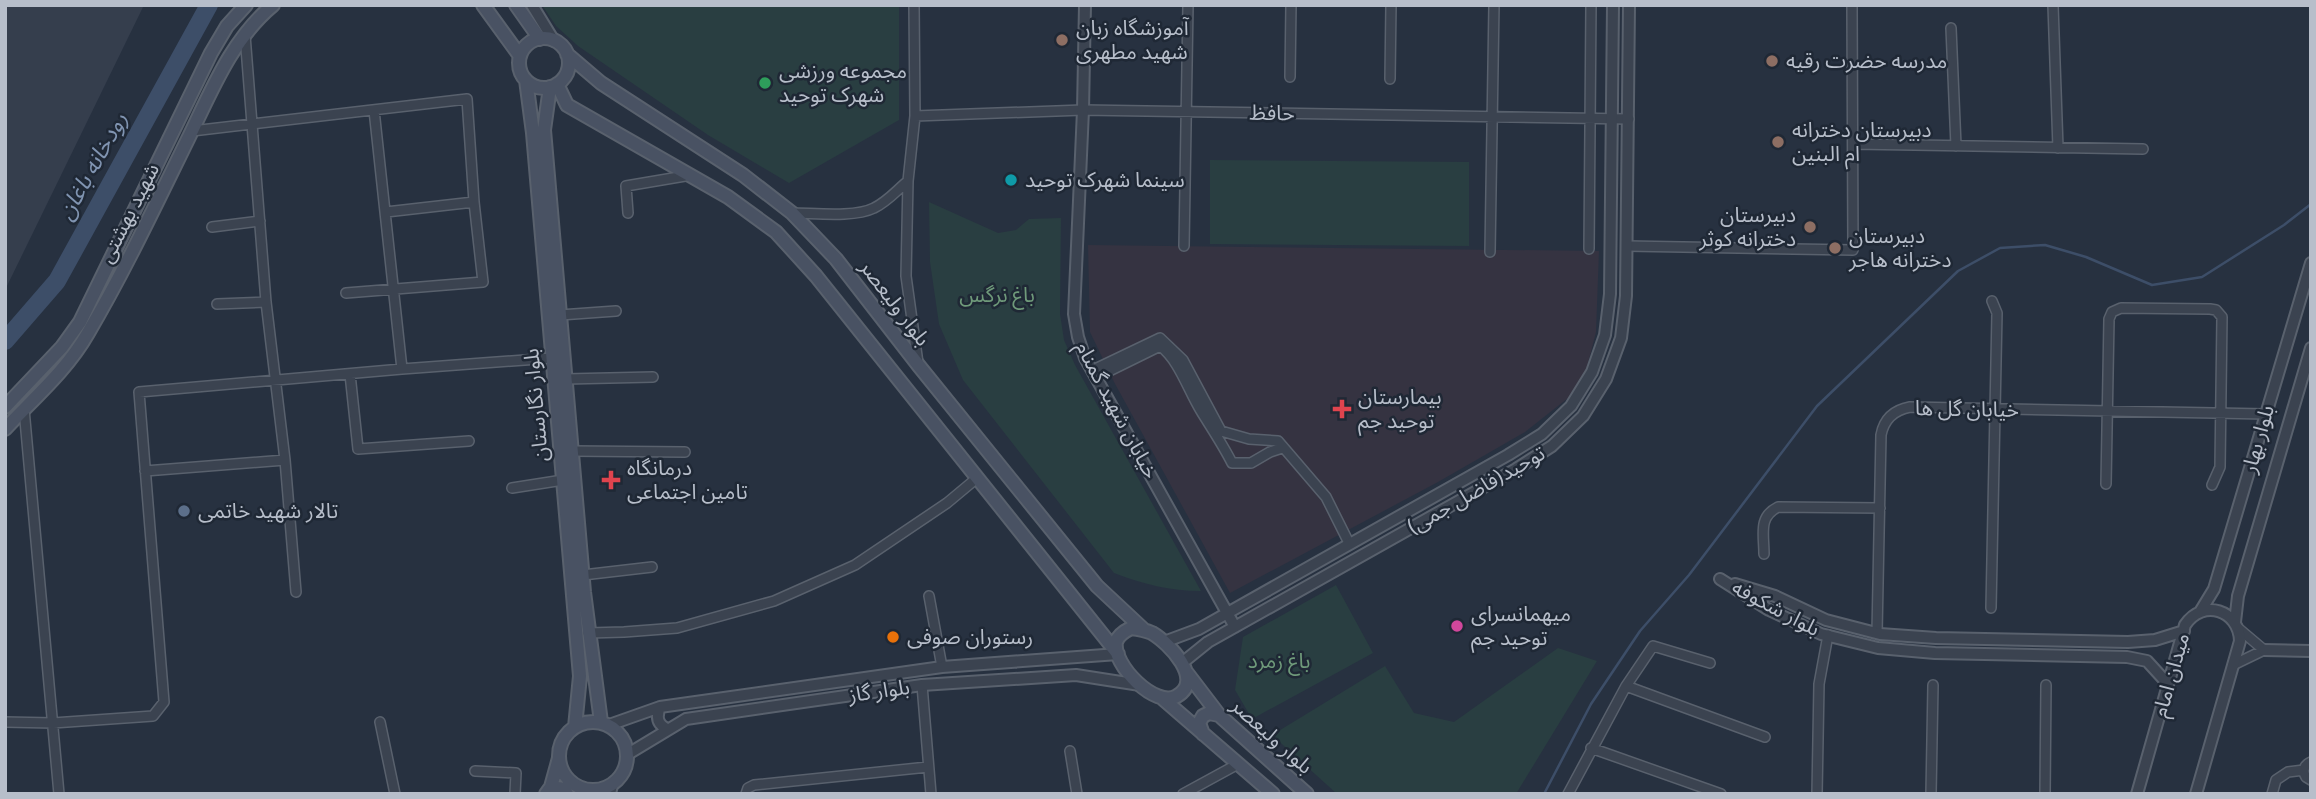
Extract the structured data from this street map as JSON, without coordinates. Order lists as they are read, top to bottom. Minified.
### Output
{"streets":{"main road":["شهید بهشتی","بلوار ولیعصر","بلوار نگارستان"],"street":["حافظ","خیابان گل ها","خیابان شهید گمنام","بلوار بهار","توحید(فاضل جمی)","بلوار شکوفه","میدان امام","بلوار گاز"]},"crossings":[["حافظ","خیابان شهید گمنام"],["حافظ","توحید(فاضل جمی)"],["بلوار ولیعصر","بلوار نگارستان"],["بلوار ولیعصر","توحید(فاضل جمی)"],["بلوار ولیعصر","بلوار گاز"],["بلوار نگارستان","بلوار گاز"],["خیابان گل ها","بلوار بهار"],["خیابان گل ها","بلوار شکوفه"],["خیابان شهید گمنام","توحید(فاضل جمی)"],["بلوار بهار","میدان امام"],["بلوار شکوفه","میدان امام"]],"water":["رودخانه باغان"],"parks":["باغ نرگس","باغ زمرد"],"places":{"other":["آموزشگاه زبان شهید مطهری","مدرسه حضرت رقیه","مجموعه ورزشی شهرک توحید","دبیرستان دخترانه ام البنین","سینما شهرک توحید","دبیرستان دخترانه کوثر","دبیرستان دخترانه هاجر","تالار شهید خاتمی","میهمانسرای توحید جم","رستوران صوفی"],"health":["بیمارستان توحید جم","درمانگاه تامین اجتماعی"]}}
